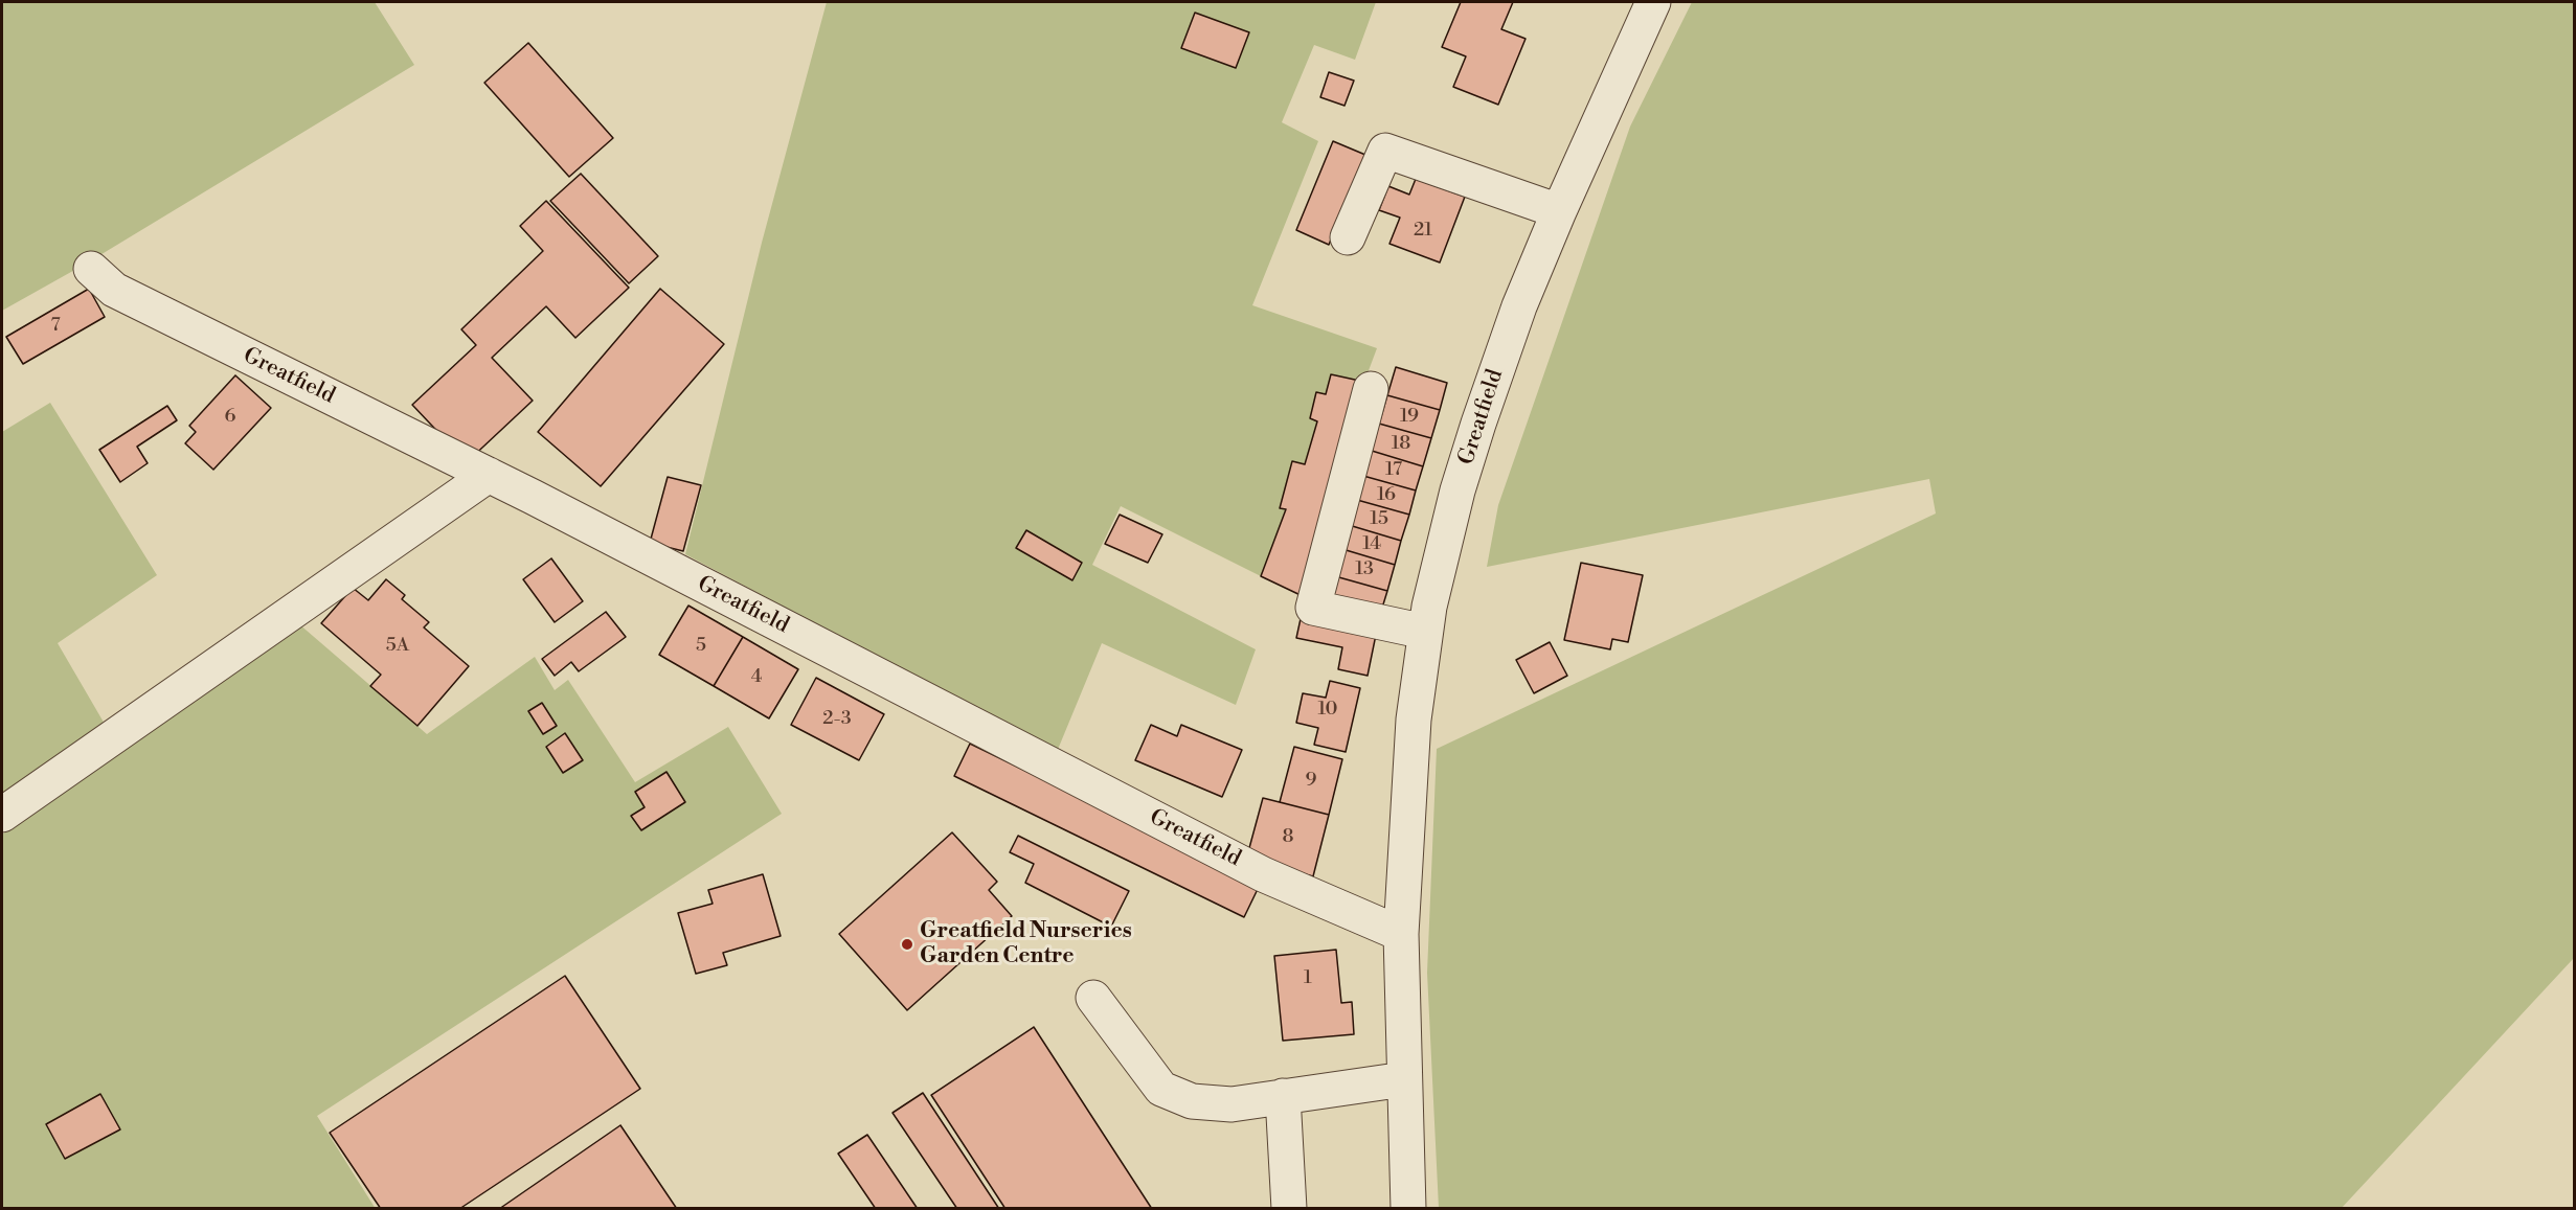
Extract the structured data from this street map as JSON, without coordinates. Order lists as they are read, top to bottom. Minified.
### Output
{"streets":{"street":["Greatfield"]},"places":["Greatfield Nurseries Garden Centre"],"house_numbers":["21","7","6","19","18","17","16","15","14","13","5A","5","4","10","2-3","9","8","1"]}
